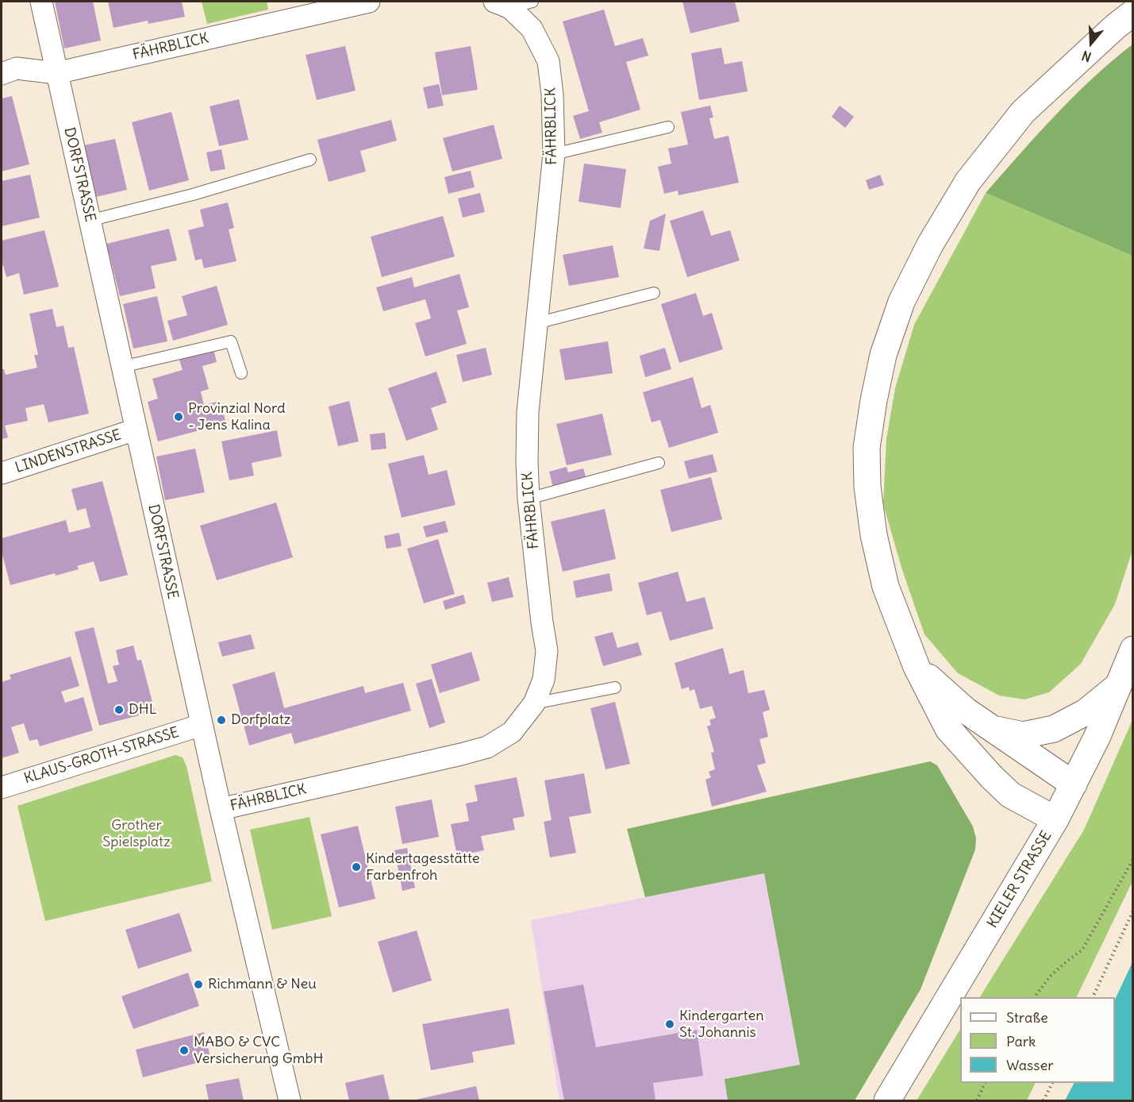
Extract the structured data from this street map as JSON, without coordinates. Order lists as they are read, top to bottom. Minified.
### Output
{"streets":{"main road":["KIELER STRASSE"],"street":["FÄHRBLICK","DORFSTRASSE","LINDENSTRASSE","KLAUS-GROTH-STRASSE"]},"crossings":[["FÄHRBLICK","DORFSTRASSE"],["DORFSTRASSE","LINDENSTRASSE"],["DORFSTRASSE","KLAUS-GROTH-STRASSE"]],"parks":["Grother Spielsplatz"],"places":["Provinzial Nord - Jens Kalina","DHL","Dorfplatz","Kindertagesstätte Farbenfroh","Richmann & Neu","Kindergarten St. Johannis","MABO & CVC Versicherung GmbH"],"legend":["Straße","Park","Wasser"],"north":"bottom"}
